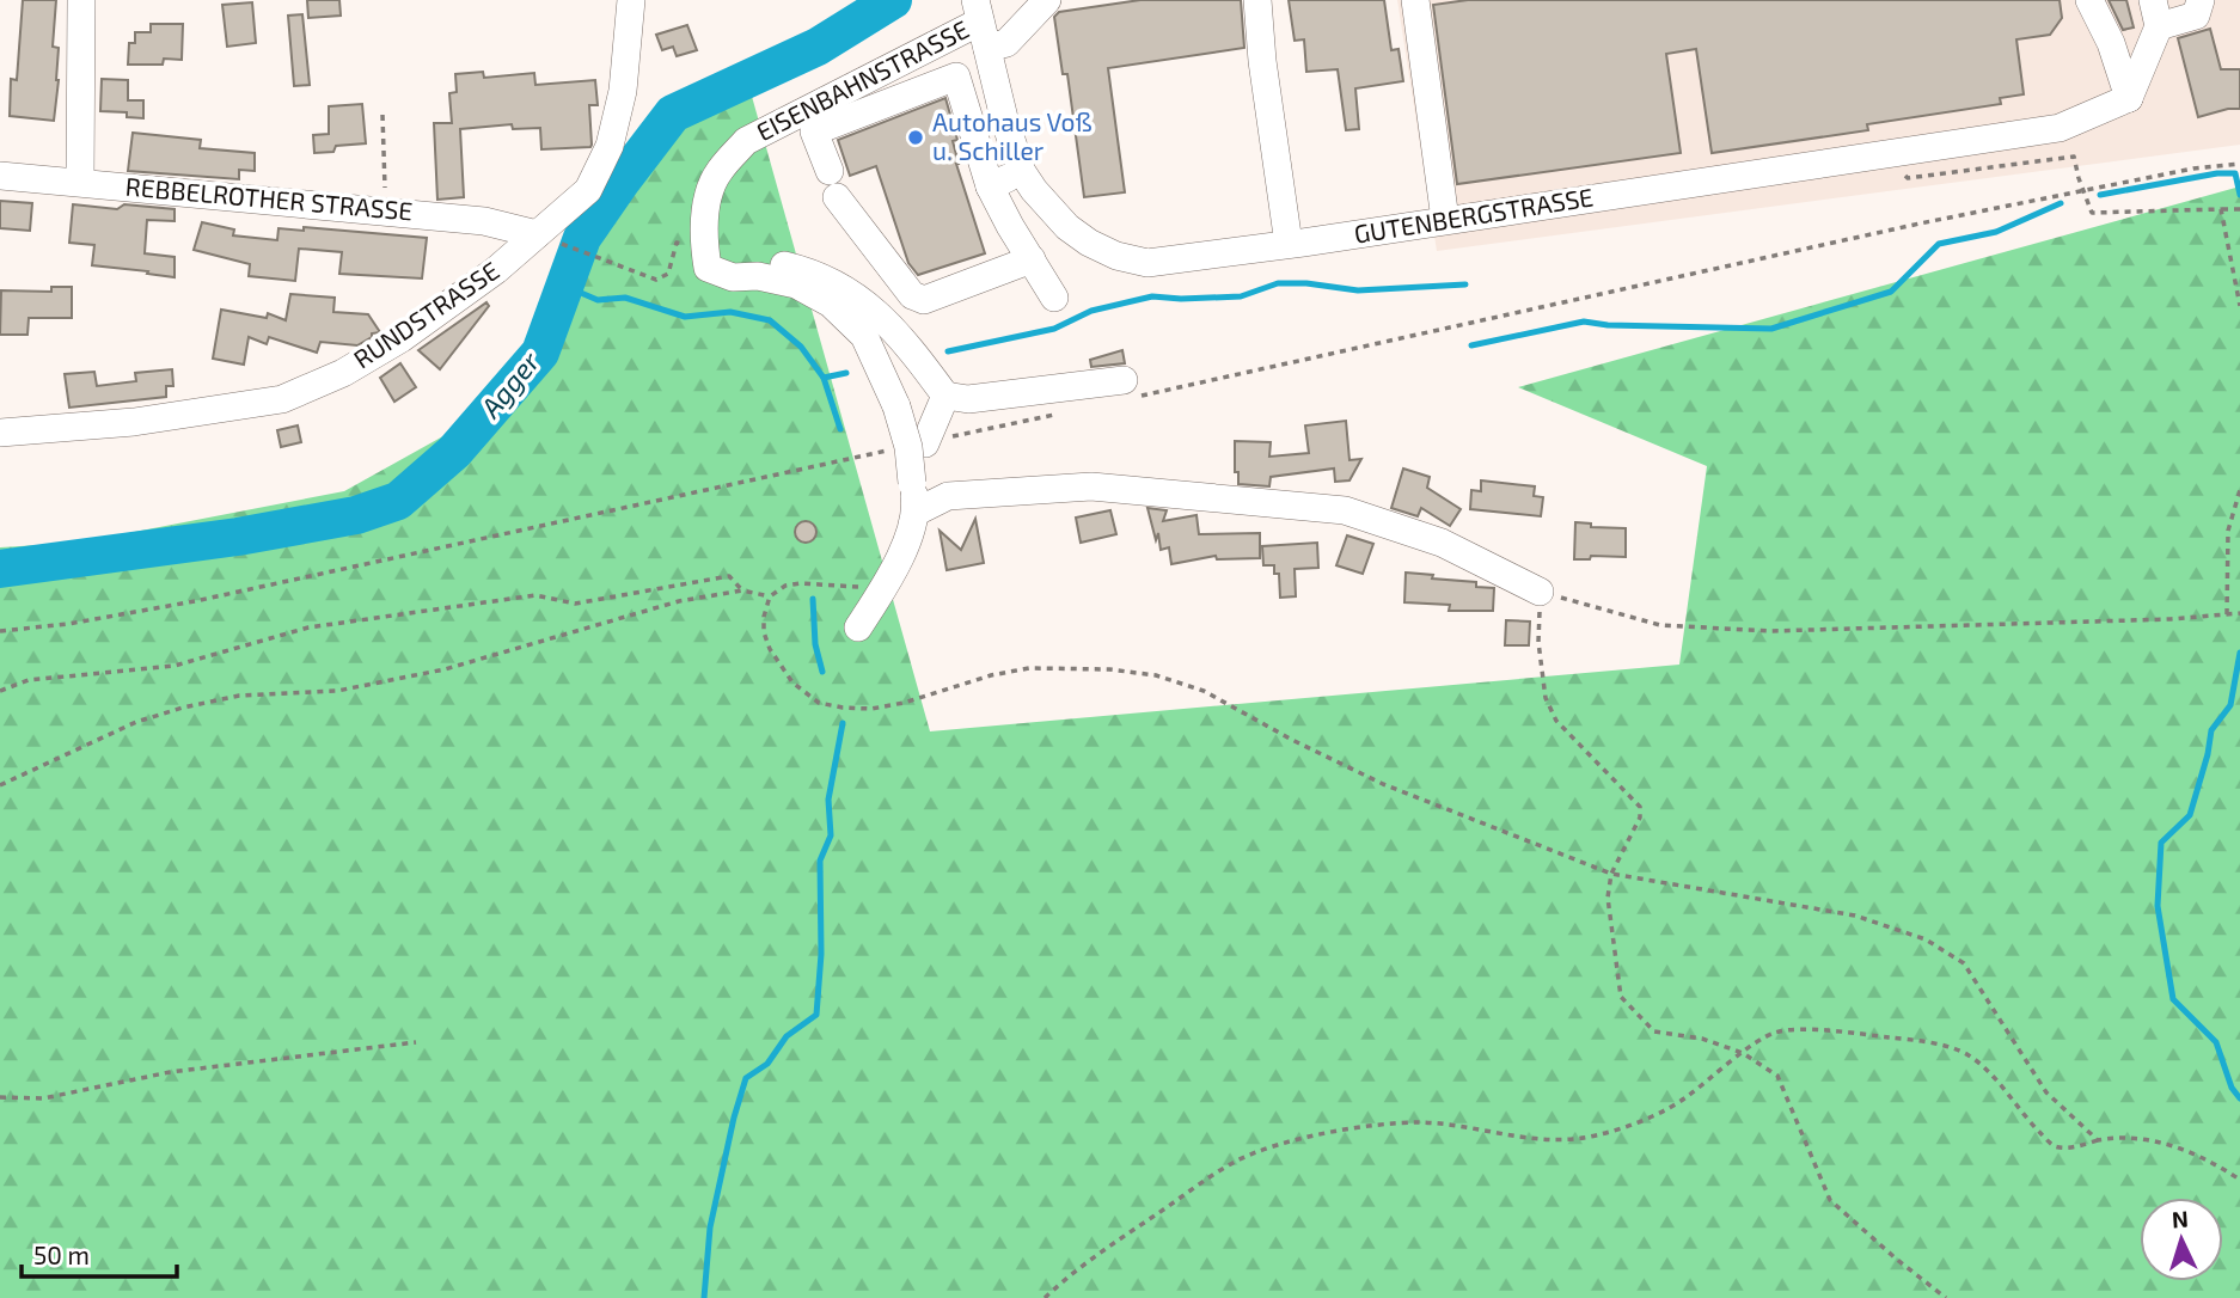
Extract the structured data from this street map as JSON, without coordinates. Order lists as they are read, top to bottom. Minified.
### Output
{"streets":{"street":["EISENBAHNSTRASSE","REBBELROTHER STRASSE","GUTENBERGSTRASSE","RUNDSTRASSE"]},"crossings":[["EISENBAHNSTRASSE","GUTENBERGSTRASSE"],["REBBELROTHER STRASSE","RUNDSTRASSE"]],"water":["Agger"],"places":["Autohaus Voß u. Schiller"],"scale_bar":"50 m","north":"top"}
